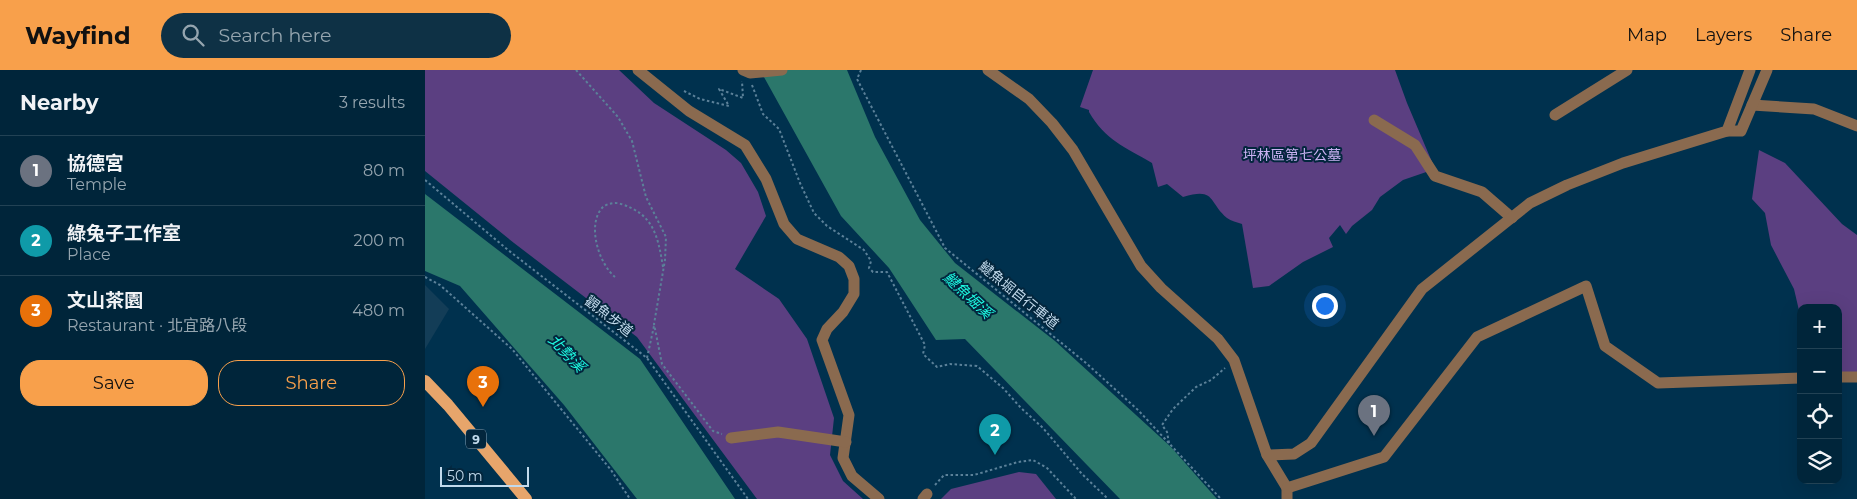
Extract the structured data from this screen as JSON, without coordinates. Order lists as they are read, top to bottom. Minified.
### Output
{"streets":{"main road":["9"],"path":["𩻸魚堀自行車道","觀魚步道"]},"water":["𩻸魚堀溪","北勢溪"],"parks":["坪林區第七公墓"],"scale_bar":"50 m","page":{"header":"Wayfind","search":"Search here","nav":["Map","Layers","Share"],"heading":["Nearby","3 results"],"list":[{"mark":"1","name":"協德宮","note":"Temple","value":"80 m"},{"mark":"2","name":"綠兔子工作室","note":"Place","value":"200 m"},{"mark":"3","name":"文山茶園","note":"Restaurant · 北宜路八段","value":"480 m"}],"map_buttons":["+","−"],"buttons":["Save","Share"],"pins":["3","1","2"],"scale":"50 m"}}
